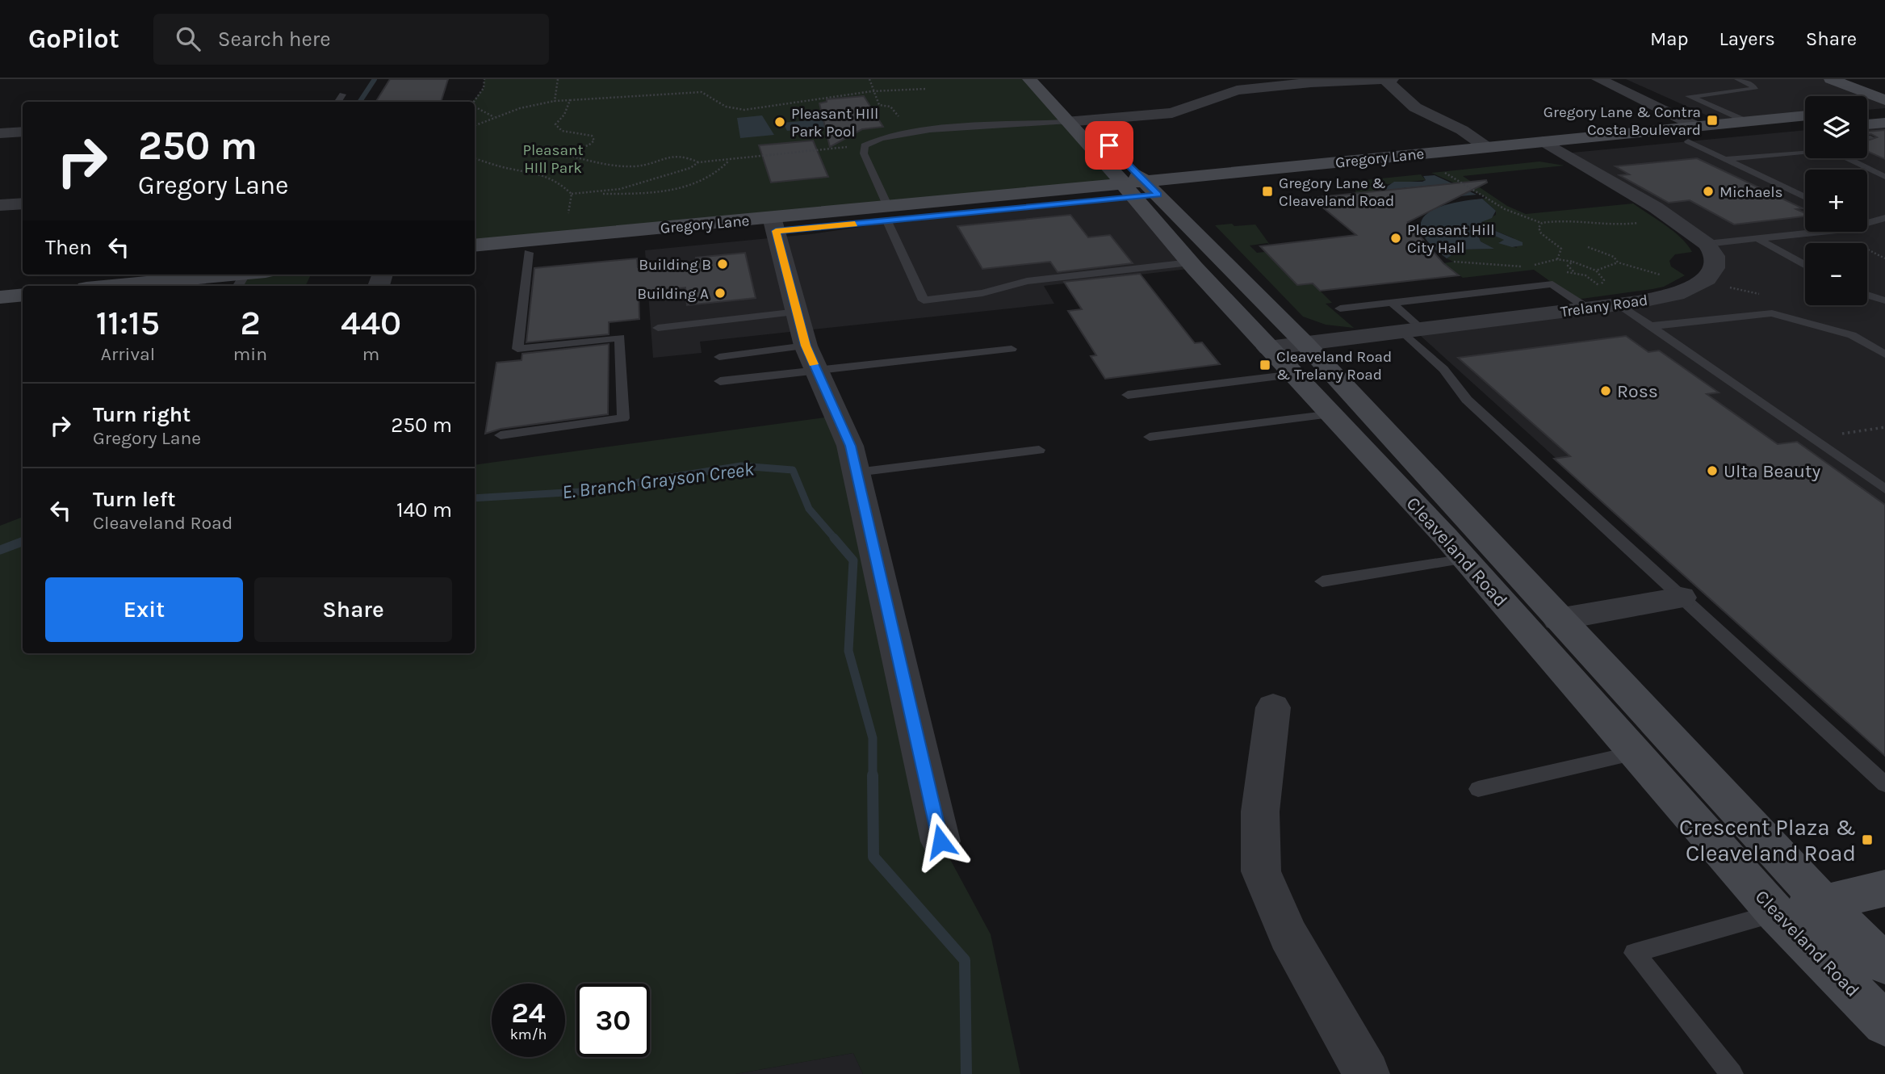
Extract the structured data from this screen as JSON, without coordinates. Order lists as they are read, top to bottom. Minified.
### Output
{"streets":{"main road":["Gregory Lane","Cleaveland Road"],"street":["Trelany Road"]},"crossings":[["Gregory Lane","Cleaveland Road"],["Trelany Road","Cleaveland Road"]],"water":["E. Branch Grayson Creek"],"parks":["Pleasant HIll Park"],"places":{"transit":["Gregory Lane & Contra Costa Boulevard","Gregory Lane & Cleaveland Road","Cleaveland Road & Trelany Road","Crescent Plaza & Cleaveland Road"],"other":["Pleasant HIll Park Pool","Michaels","Pleasant Hill City Hall","Building B","Building A","Ross","Ulta Beauty"]},"page":{"header":"GoPilot","search":"Search here","nav":["Map","Layers","Share"],"map_buttons":["+","−"],"turn":["250 m","Gregory Lane"],"then":"Then","eta":["11:15","Arrival","2","min","440","m"],"list":[{"name":"Turn right","note":"Gregory Lane","value":"250 m"},{"name":"Turn left","note":"Cleaveland Road","value":"140 m"}],"buttons":["Exit","Share"],"speed":"24 km/h","limit":"30"}}
